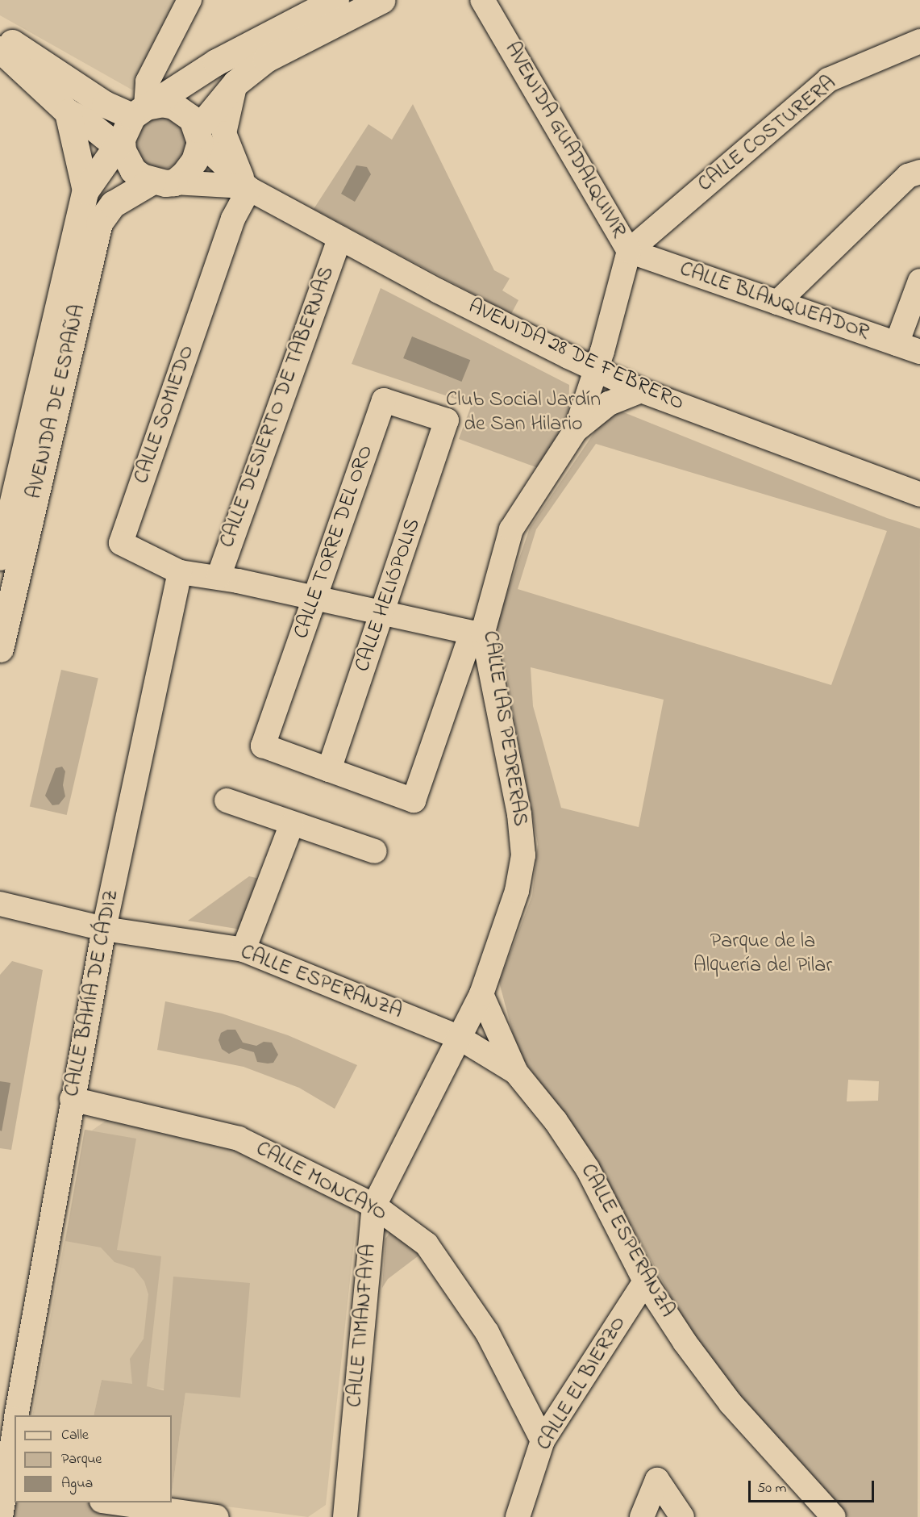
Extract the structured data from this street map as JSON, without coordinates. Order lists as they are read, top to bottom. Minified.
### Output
{"streets":{"main road":["AVENIDA DE ESPAÑA"],"street":["CALLE COSTURERA","AVENIDA GUADALQUIVIR","CALLE BLANQUEADOR","AVENIDA 28 DE FEBRERO","CALLE DESIERTO DE TABERNAS","CALLE SOMIEDO","CALLE TORRE DEL ORO","CALLE HELIÓPOLIS","CALLE LAS PEDRERAS","CALLE ESPERANZA","CALLE BAHÍA DE CÁDIZ","CALLE MONCAYO","CALLE TIMANFAYA","CALLE EL BIERZO"]},"crossings":[["CALLE COSTURERA","AVENIDA GUADALQUIVIR"],["CALLE COSTURERA","CALLE BLANQUEADOR"],["AVENIDA GUADALQUIVIR","CALLE BLANQUEADOR"],["AVENIDA GUADALQUIVIR","AVENIDA 28 DE FEBRERO"],["AVENIDA GUADALQUIVIR","CALLE LAS PEDRERAS"],["AVENIDA 28 DE FEBRERO","AVENIDA DE ESPAÑA"],["AVENIDA 28 DE FEBRERO","CALLE DESIERTO DE TABERNAS"],["AVENIDA 28 DE FEBRERO","CALLE SOMIEDO"],["AVENIDA 28 DE FEBRERO","CALLE LAS PEDRERAS"],["CALLE DESIERTO DE TABERNAS","CALLE SOMIEDO"],["CALLE SOMIEDO","CALLE TORRE DEL ORO"],["CALLE SOMIEDO","CALLE HELIÓPOLIS"],["CALLE SOMIEDO","CALLE LAS PEDRERAS"],["CALLE SOMIEDO","CALLE BAHÍA DE CÁDIZ"],["CALLE TORRE DEL ORO","CALLE HELIÓPOLIS"],["CALLE LAS PEDRERAS","CALLE ESPERANZA"],["CALLE LAS PEDRERAS","CALLE TIMANFAYA"],["CALLE ESPERANZA","CALLE BAHÍA DE CÁDIZ"],["CALLE ESPERANZA","CALLE TIMANFAYA"],["CALLE ESPERANZA","CALLE EL BIERZO"],["CALLE BAHÍA DE CÁDIZ","CALLE MONCAYO"],["CALLE MONCAYO","CALLE TIMANFAYA"],["CALLE MONCAYO","CALLE EL BIERZO"]],"parks":["Club Social Jardín de San Hilario","Parque de la Alquería del Pilar"],"legend":["Calle","Parque","Agua"],"scale_bar":"50 m"}
